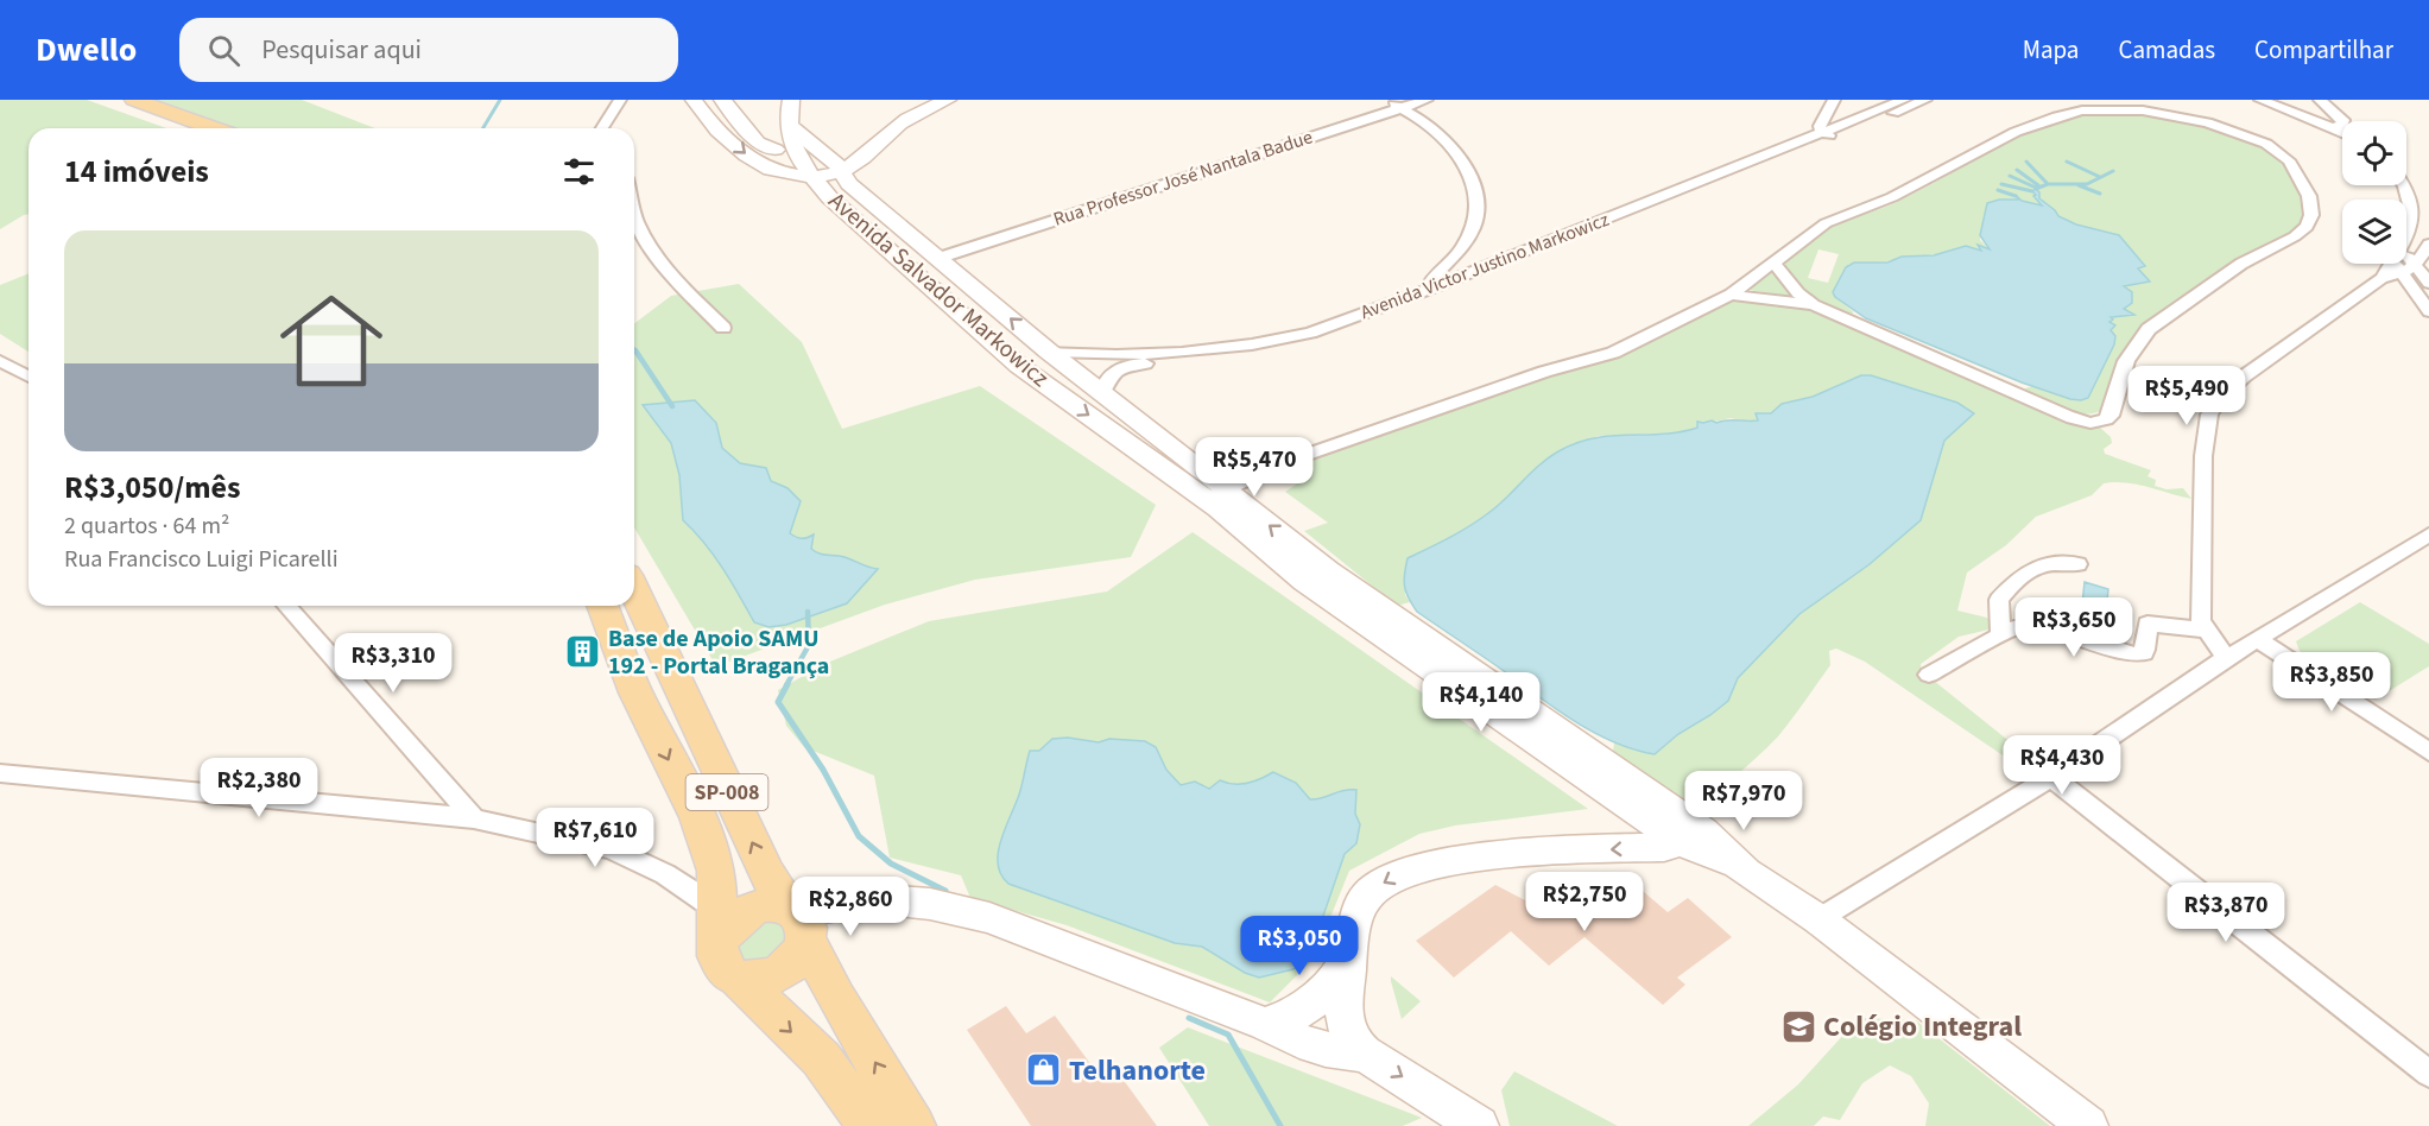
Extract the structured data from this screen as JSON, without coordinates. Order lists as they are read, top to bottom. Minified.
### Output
{"streets":{"main road":["SP-008"],"street":["Rua Professor José Nantala Badue","Avenida Victor Justino Markowicz","Avenida Salvador Markowicz"]},"crossings":[["Rua Professor José Nantala Badue","Avenida Salvador Markowicz"],["Avenida Victor Justino Markowicz","Avenida Salvador Markowicz"]],"places":{"building":["Base de Apoio SAMU 192 - Portal Bragança"],"school or university":["Colégio Integral"],"shop":["Telhanorte"]},"page":{"header":"Dwello","search":"Pesquisar aqui","nav":["Mapa","Camadas","Compartilhar"],"heading":"14 imóveis","list":[{"name":"R$3,050/mês","note":"2 quartos · 64 m² · Rua Francisco Luigi Picarelli"}],"price":["R$5,490","R$5,470","R$3,650","R$3,310","R$3,850","R$4,140","R$4,430","R$2,380","R$7,970","R$7,610","R$2,750","R$2,860","R$3,870","R$3,050"]}}
